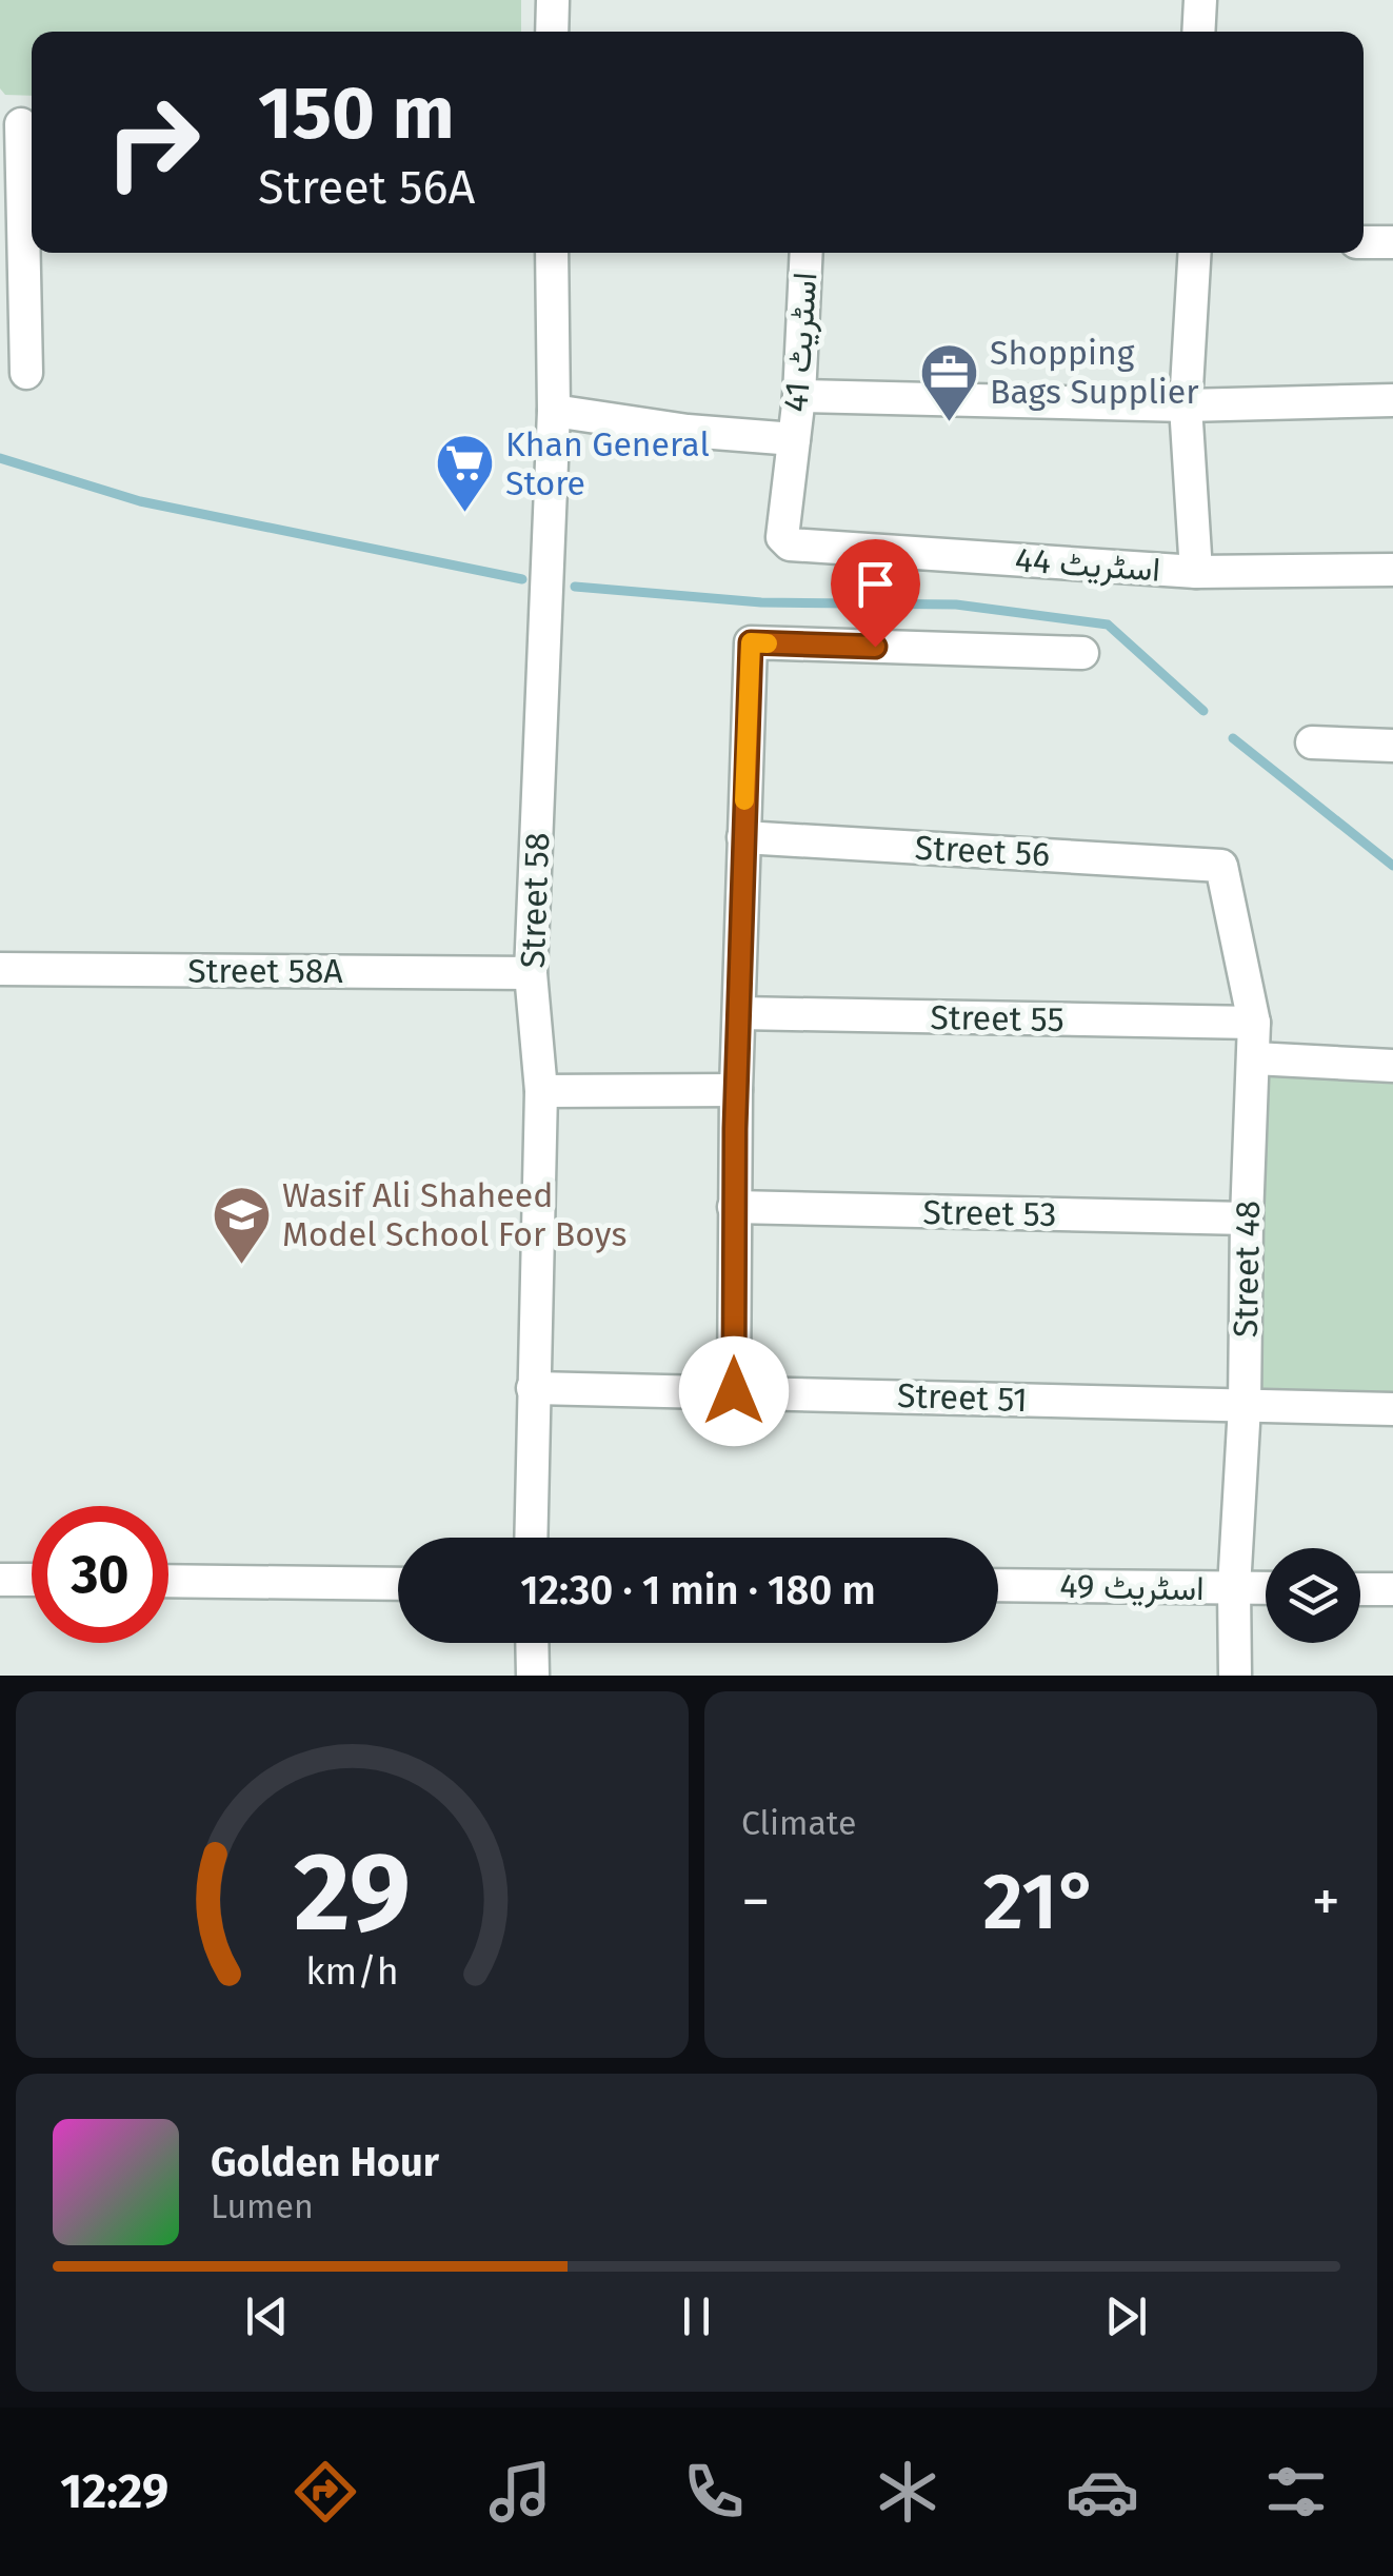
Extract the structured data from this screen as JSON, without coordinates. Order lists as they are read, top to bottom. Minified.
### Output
{"streets":{"street":["اسٹریٹ 41","اسٹریٹ 44","Street 56","Street 58","Street 58A","Street 55","Street 53","Street 48","Street 51","اسٹریٹ 49"]},"crossings":[["اسٹریٹ 41","اسٹریٹ 44"],["Street 56","Street 48"],["Street 58","Street 58A"],["Street 58","Street 51"],["Street 55","Street 48"],["Street 53","Street 48"],["Street 48","Street 51"],["Street 48","اسٹریٹ 49"]],"places":{"office":["Shopping Bags Supplier"],"supermarket":["Khan General Store"],"school or university":["Wasif Ali Shaheed Model School For Boys"]},"page":{"turn":["150 m","Street 56A"],"limit":"30","trip":"12:30 · 1 min · 180 m","tile":"Climate","heat":["−","21°","+"],"song":["Golden Hour","Lumen"],"tabs":"12:29","gauge":["29","km/h"]}}
